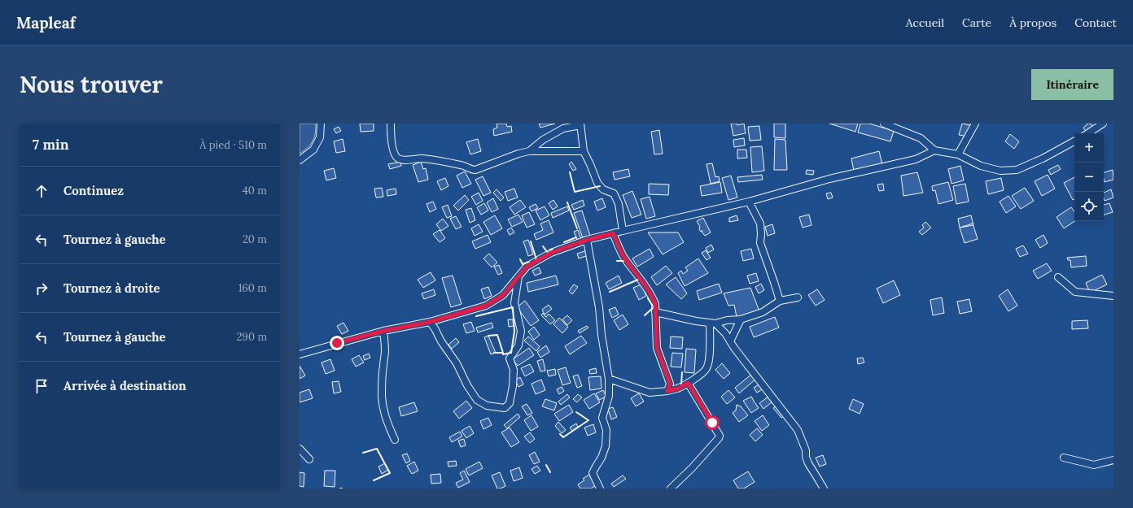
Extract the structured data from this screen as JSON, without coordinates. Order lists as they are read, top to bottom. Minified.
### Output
{"page":{"header":"Mapleaf","nav":["Accueil","Carte","À propos","Contact"],"buttons":"Itinéraire","title":"Nous trouver","heading":["7 min","À pied · 510 m"],"map_buttons":["+","−"],"list":[["Continuez","40 m"],["Tournez à gauche","20 m"],["Tournez à droite","160 m"],["Tournez à gauche","290 m"],"Arrivée à destination"]}}
